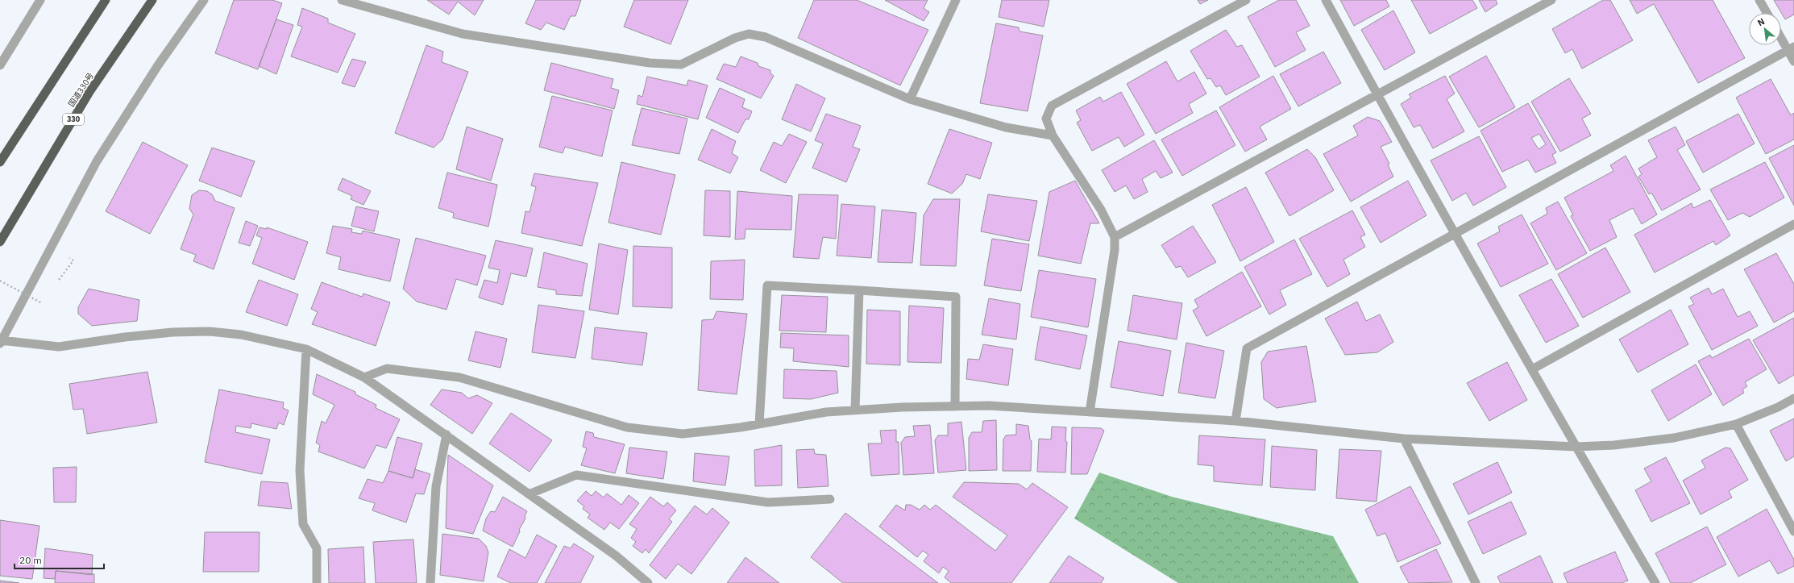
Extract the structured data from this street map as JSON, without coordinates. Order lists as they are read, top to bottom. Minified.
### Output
{"streets":{"highway":["国道330号","330"]},"scale_bar":"20 m","north":"top left"}
